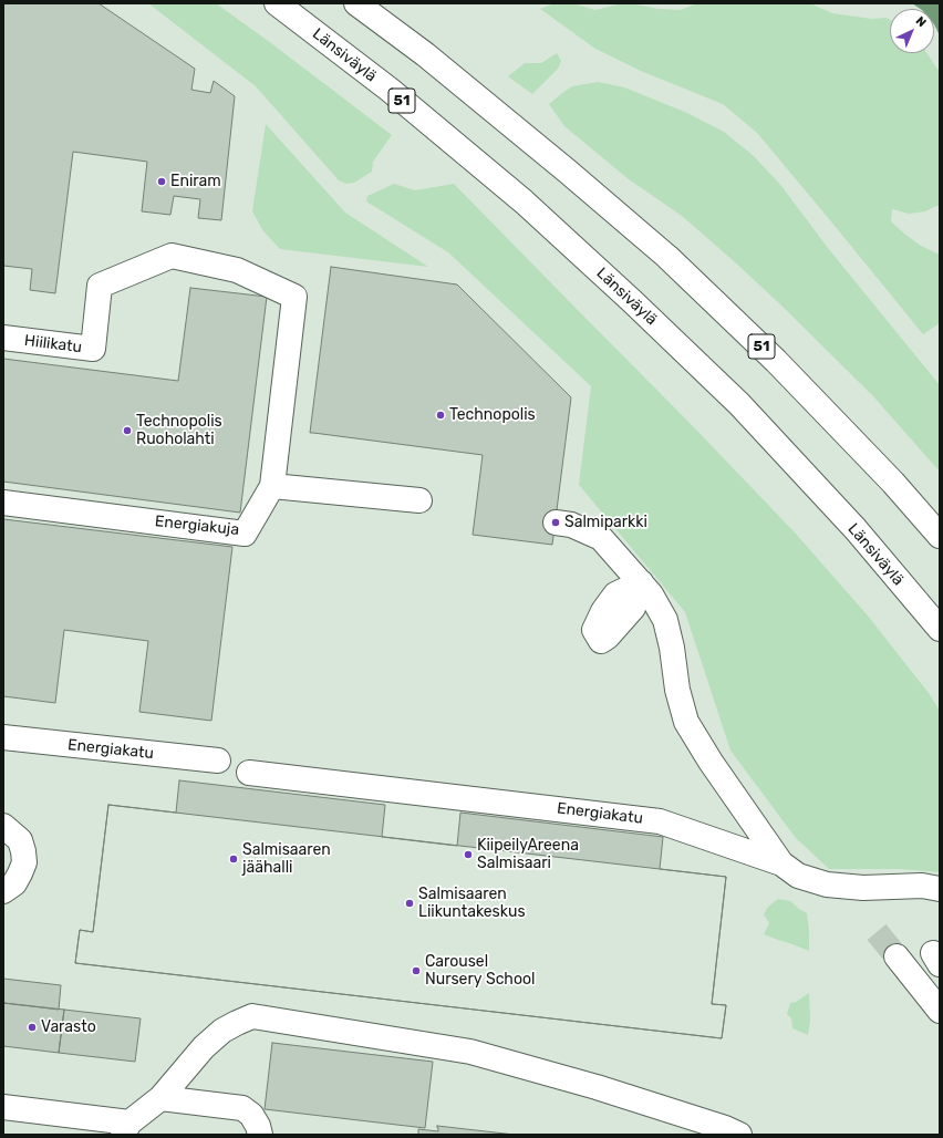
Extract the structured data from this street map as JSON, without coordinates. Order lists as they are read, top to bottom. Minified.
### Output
{"streets":{"main road":["Länsiväylä","51","Hiilikatu","Energiakuja","Energiakatu"]},"crossings":[["Hiilikatu","Energiakuja"]],"places":["Eniram","Technopolis","Technopolis Ruoholahti","Salmiparkki","KiipeilyAreena Salmisaari","Salmisaaren jäähalli","Salmisaaren Liikuntakeskus","Carousel Nursery School","Varasto"],"north":"top right"}
